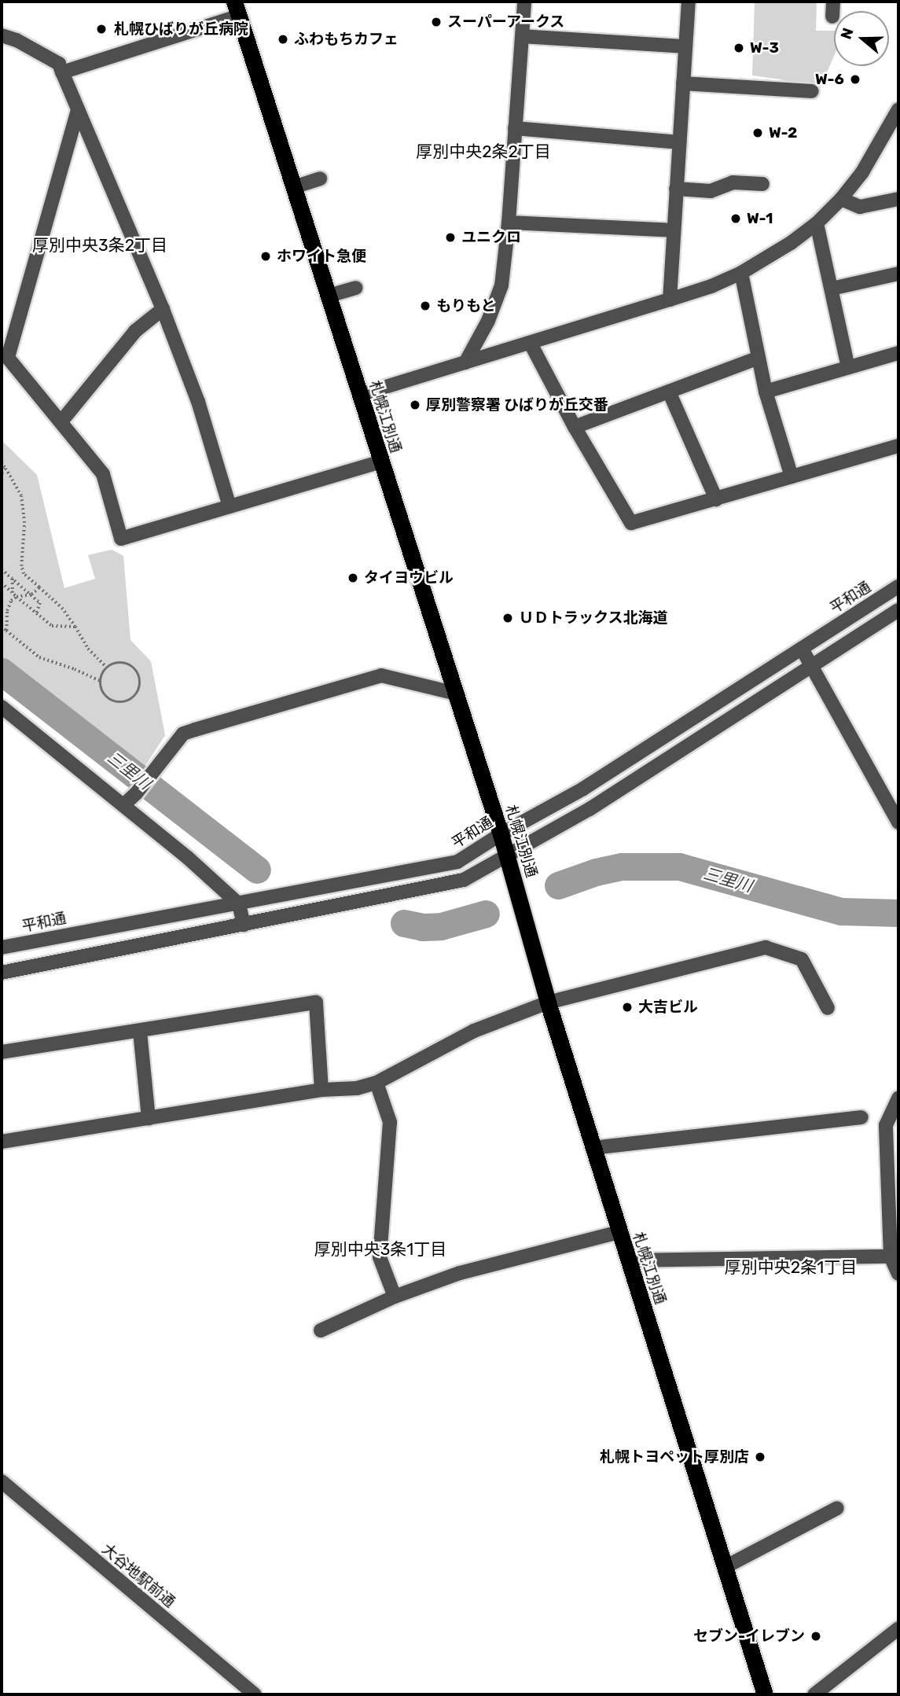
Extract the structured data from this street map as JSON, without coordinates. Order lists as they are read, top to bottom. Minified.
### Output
{"streets":{"highway":["札幌江別通"],"street":["平和通","大谷地駅前通"]},"crossings":[["札幌江別通","平和通"]],"districts":["厚別中央2条2丁目","厚別中央3条2丁目","厚別中央3条1丁目","厚別中央2条1丁目"],"water":["三里川"],"places":["スーパーアークス","札幌ひばりが丘病院","ふわもちカフェ","W-3","W-6","W-2","W-1","ユニクロ","ホワイト急便","もりもと","厚別警察署 ひばりが丘交番","タイヨウビル","ＵＤトラックス北海道","大吉ビル","札幌トヨペット厚別店","セブン-イレブン"],"north":"left"}
